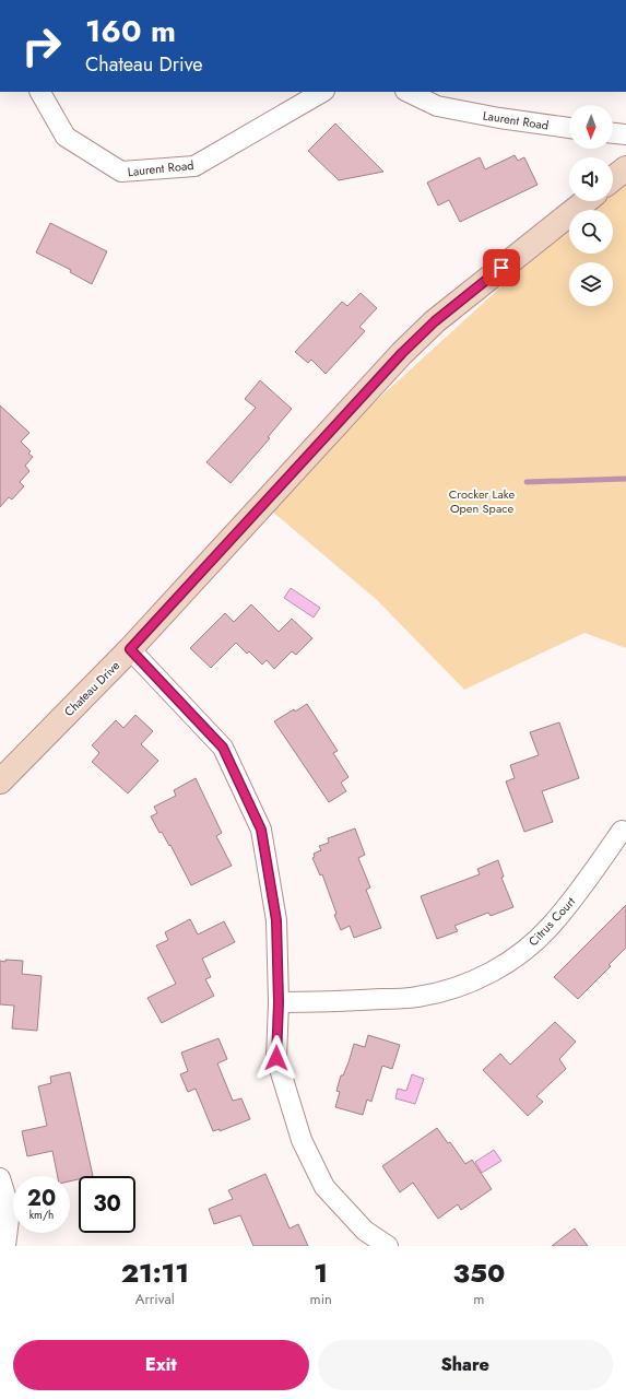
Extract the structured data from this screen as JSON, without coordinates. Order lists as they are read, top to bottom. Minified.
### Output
{"streets":{"street":["Laurent Road","Chateau Drive","Citrus Court"]},"parks":["Crocker Lake Open Space"],"north":"bottom","page":{"turn":["160 m","Chateau Drive"],"speed":"20 km/h","limit":"30","eta":["21:11","Arrival","1","min","350","m"],"buttons":["Exit","Share"]}}
